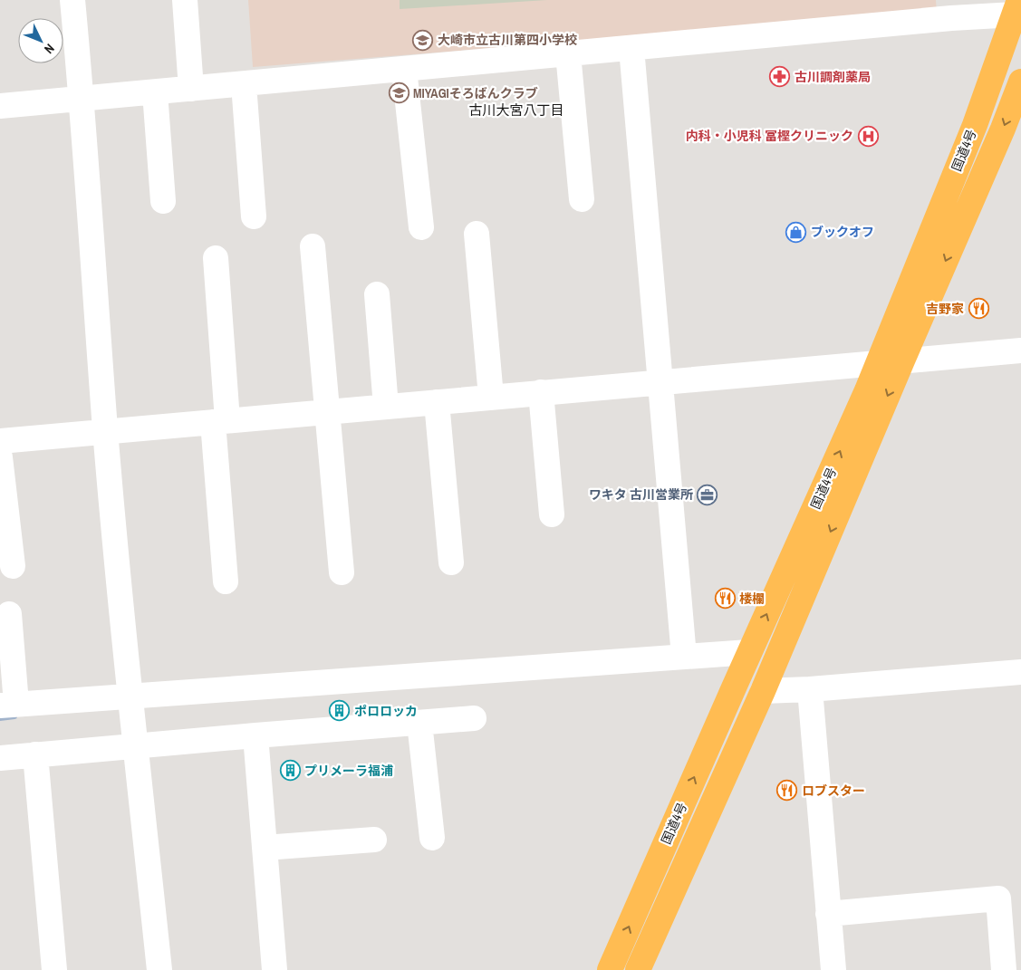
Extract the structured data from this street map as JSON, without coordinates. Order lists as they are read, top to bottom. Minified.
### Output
{"streets":{"highway":["国道4号"]},"districts":["古川大宮八丁目"],"places":{"school or university":["大崎市立古川第四小学校","MIYAGIそろばんクラブ"],"pharmacy":["古川調剤薬局"],"hospital":["内科・小児科 冨樫クリニック"],"shop":["ブックオフ"],"restaurant":["吉野家","楼欄","ロブスター"],"office":["ワキタ 古川営業所"],"building":["ポロロッカ","プリメーラ福浦"]},"north":"bottom right"}
